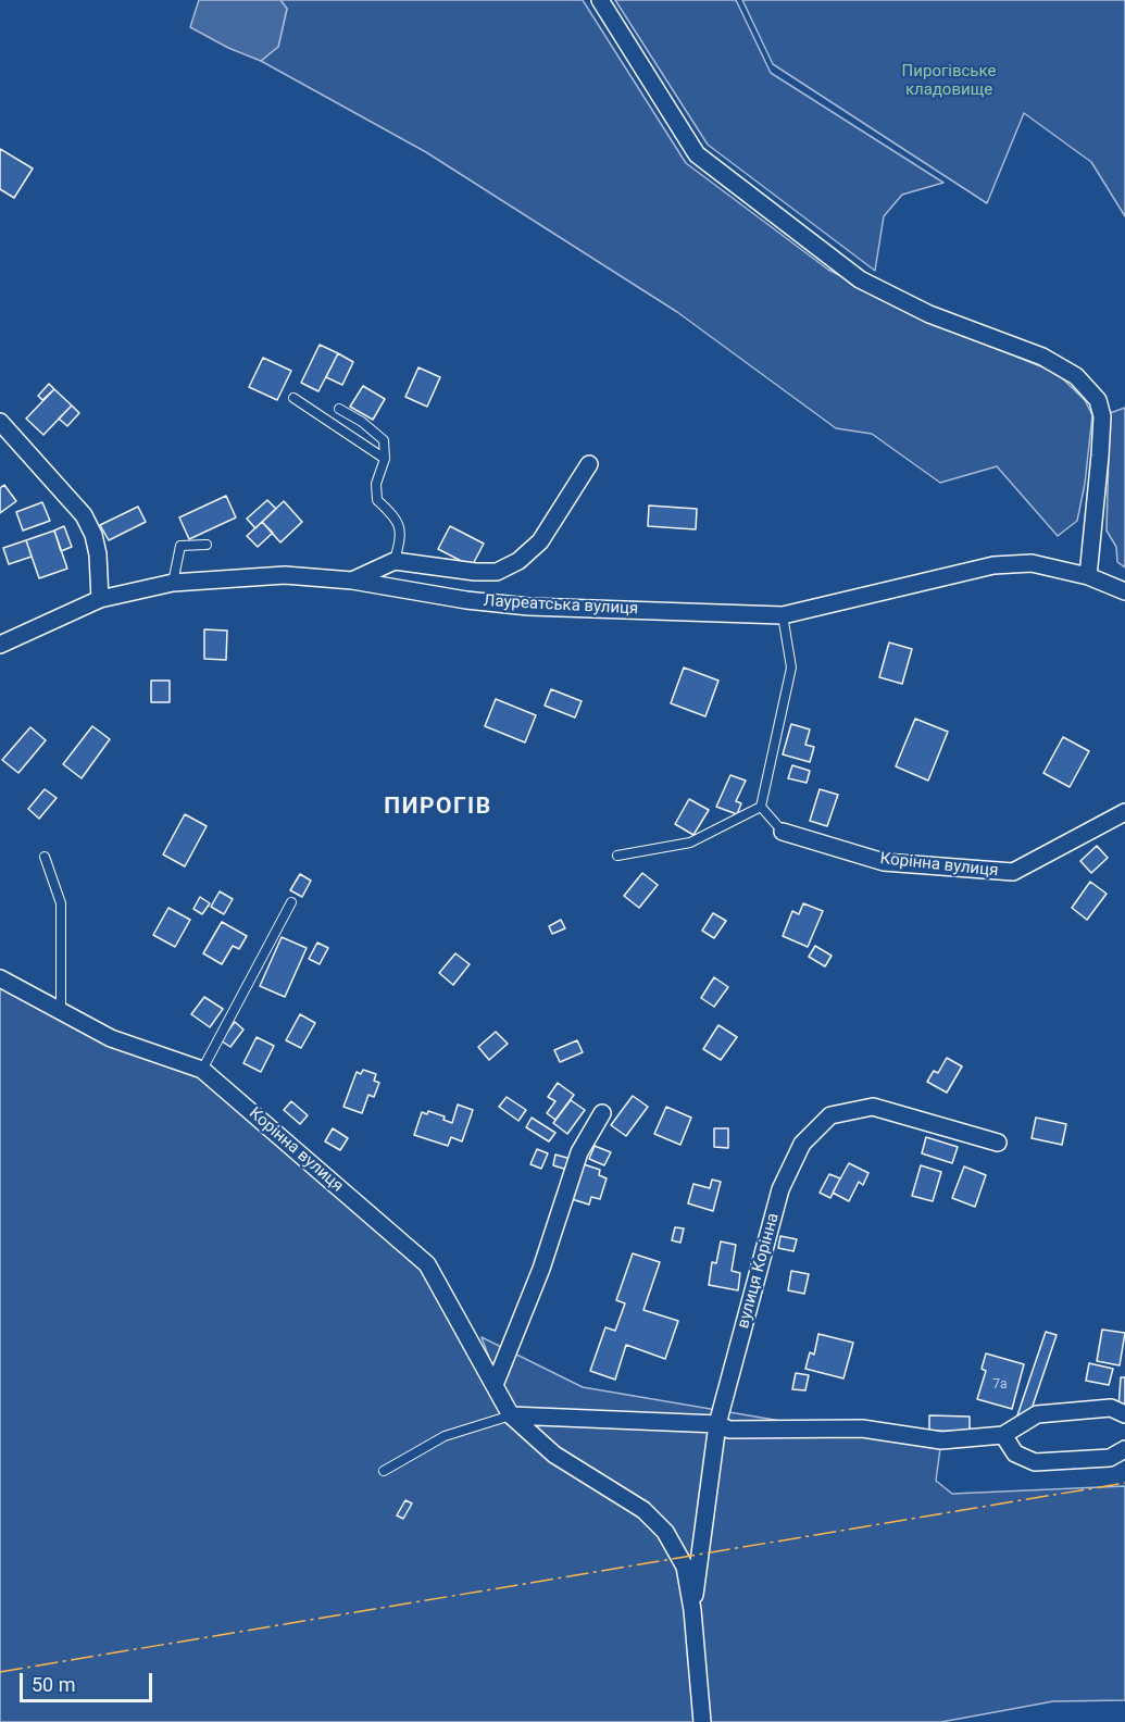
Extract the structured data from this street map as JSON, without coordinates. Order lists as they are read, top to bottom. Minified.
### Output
{"streets":{"street":["Лауреатська вулиця","Корінна вулиця","вулиця Корінна"]},"crossings":[["Корінна вулиця","вулиця Корінна"]],"districts":["ПИРОГІВ"],"parks":["Пирогівське кладовище"],"house_numbers":["7а"],"scale_bar":"50 m"}
